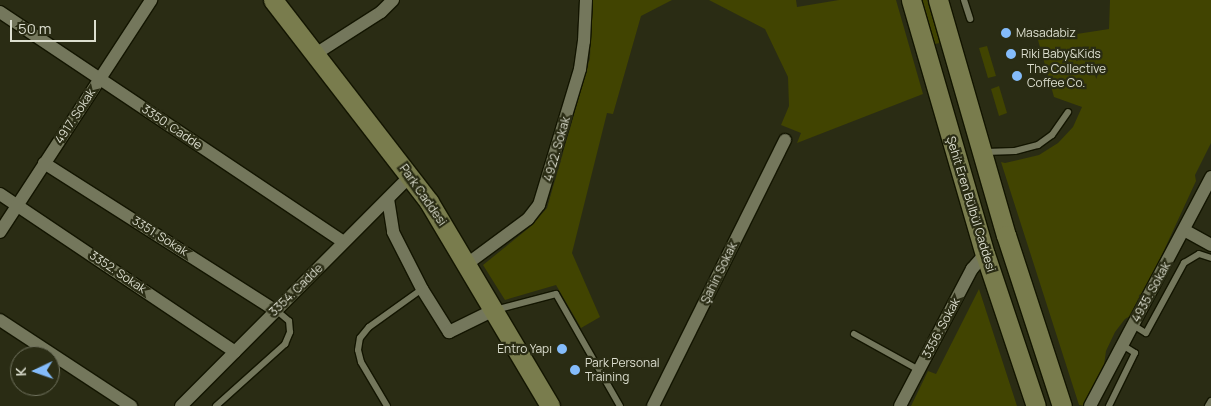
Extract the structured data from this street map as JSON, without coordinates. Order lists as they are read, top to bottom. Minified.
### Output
{"streets":{"main road":["Park Caddesi","Şehit Eren Bülbül Caddesi"],"street":["4917. Sokak","3350. Cadde","4922. Sokak","3351. Sokak","3352. Sokak","Şahin Sokak","3354. Cadde","4935. Sokak","3356. Sokak"]},"crossings":[["4917. Sokak","3350. Cadde"],["4917. Sokak","3351. Sokak"],["4917. Sokak","3352. Sokak"],["3350. Cadde","3354. Cadde"],["4922. Sokak","Park Caddesi"],["Park Caddesi","3354. Cadde"],["Şehit Eren Bülbül Caddesi","3356. Sokak"],["3351. Sokak","3354. Cadde"],["3352. Sokak","3354. Cadde"]],"places":["Masadabiz","Riki Baby&Kids","The Collective Coffee Co.","Entro Yapı","Park Personal Training"],"scale_bar":"50 m","north":"left"}
